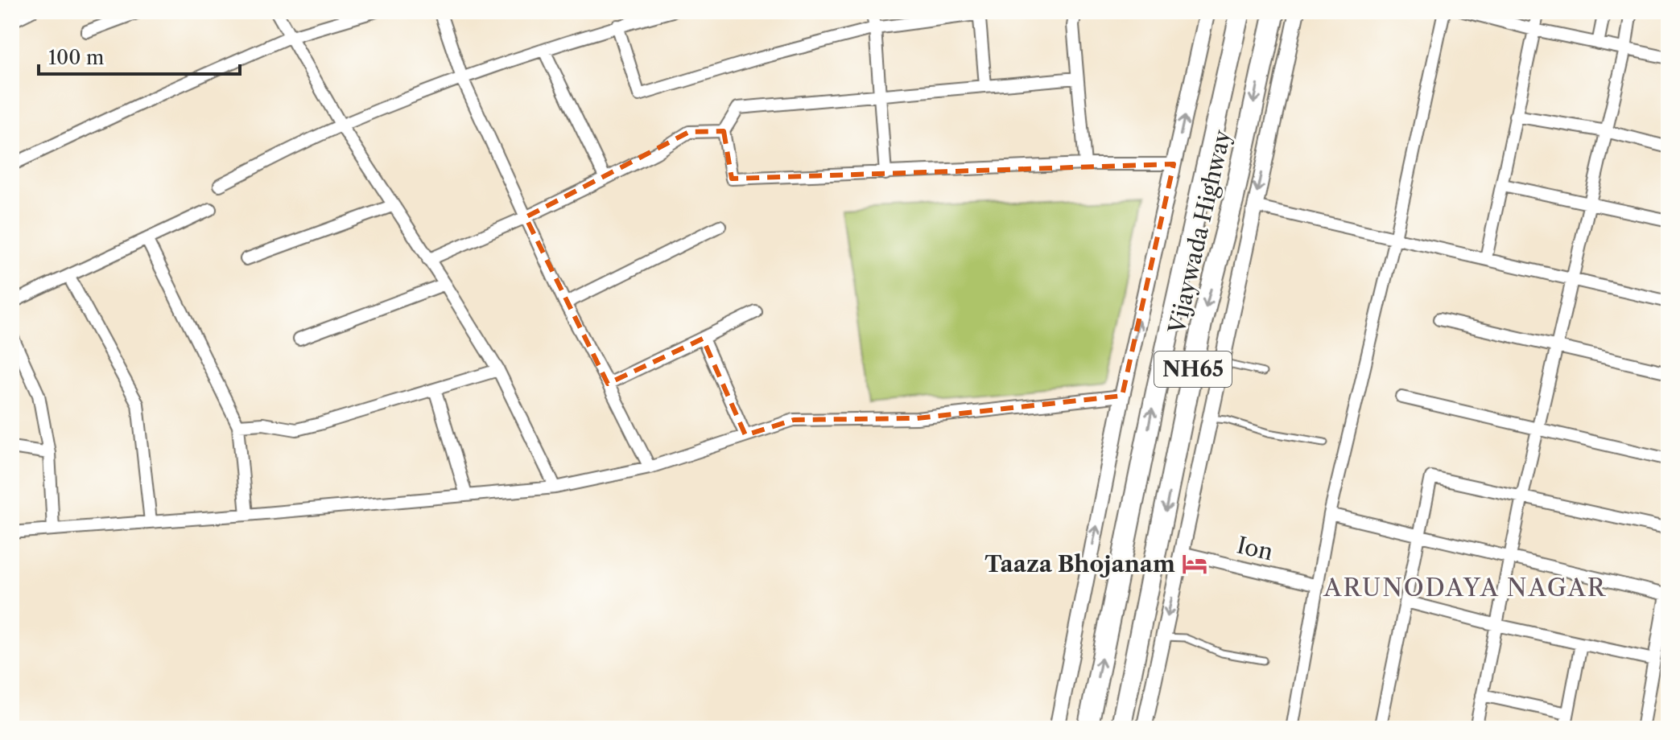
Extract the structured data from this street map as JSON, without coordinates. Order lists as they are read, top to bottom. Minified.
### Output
{"streets":{"highway":["Vijaywada Highway","NH65"],"street":["Ion"]},"districts":["ARUNODAYA NAGAR"],"places":{"hotel":["Taaza Bhojanam"]},"scale_bar":"100 m"}
